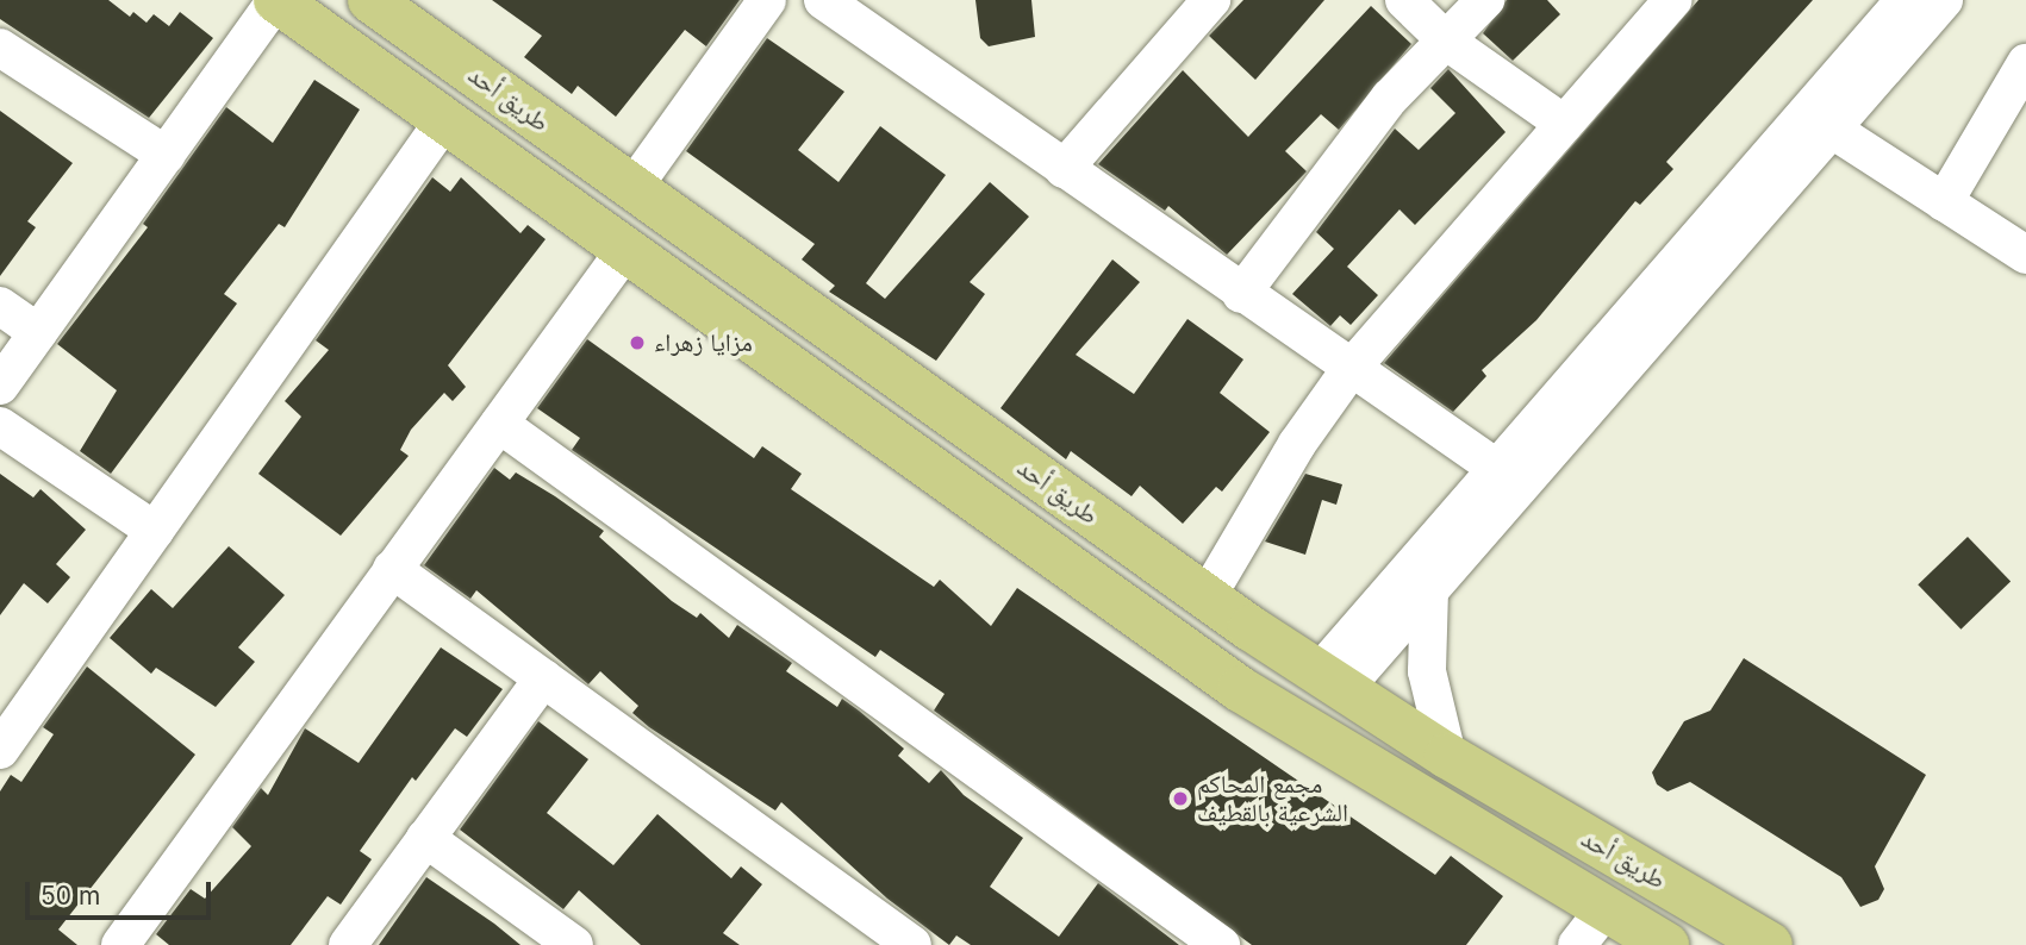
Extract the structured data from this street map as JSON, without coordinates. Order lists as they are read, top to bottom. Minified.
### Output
{"streets":{"main road":["طريق أحد"]},"places":["مزايا زهراء","مجمع المحاكم الشرعية بالقطيف"],"scale_bar":"50 m"}
